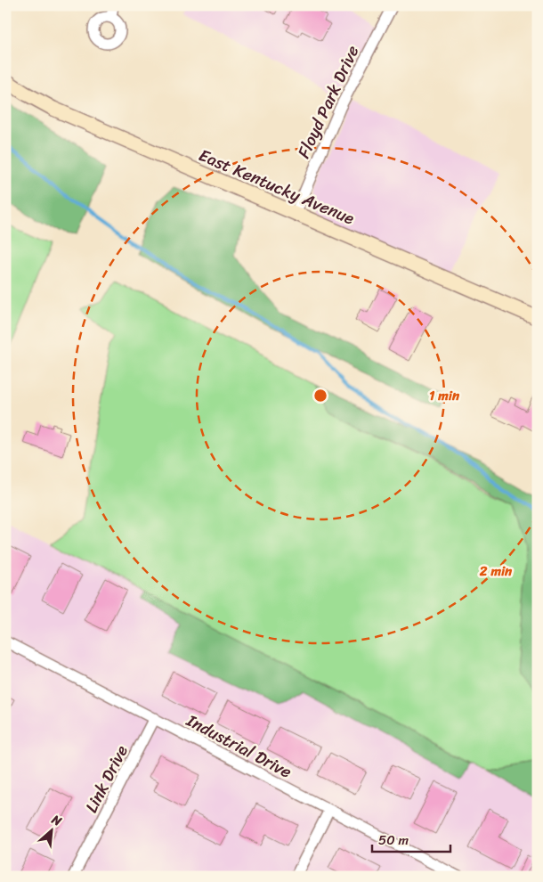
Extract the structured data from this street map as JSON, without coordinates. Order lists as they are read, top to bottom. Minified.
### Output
{"streets":{"street":["Floyd Park Drive","East Kentucky Avenue","Industrial Drive","Link Drive"]},"crossings":[["Floyd Park Drive","East Kentucky Avenue"],["Industrial Drive","Link Drive"]],"scale_bar":"50 m","north":"top right","rings":["1 min","2 min"]}
